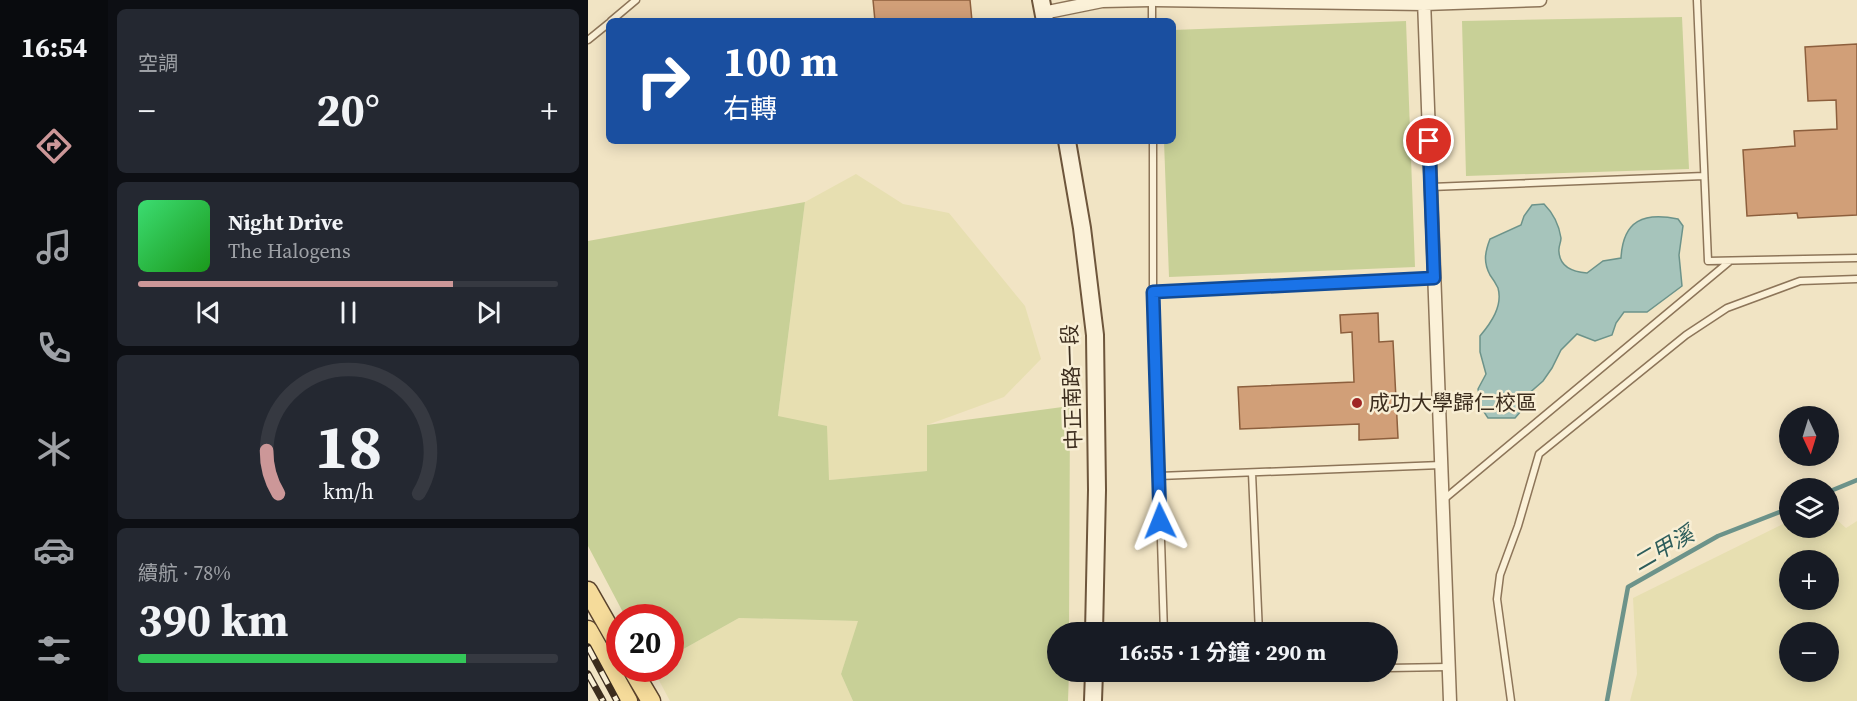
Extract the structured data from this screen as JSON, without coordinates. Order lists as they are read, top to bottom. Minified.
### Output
{"streets":{"street":["中正南路一段"]},"water":["二甲溪"],"places":["成功大學歸仁校區"],"north":"bottom","page":{"tabs":"16:54","tile":["空調",["續航 · 78%","390 km"]],"turn":["100 m","右轉"],"heat":["−","20°","+"],"song":["Night Drive","The Halogens"],"map_buttons":["+","−"],"limit":"20","trip":"16:55 · 1 分鐘 · 290 m","gauge":["18","km/h"]}}
